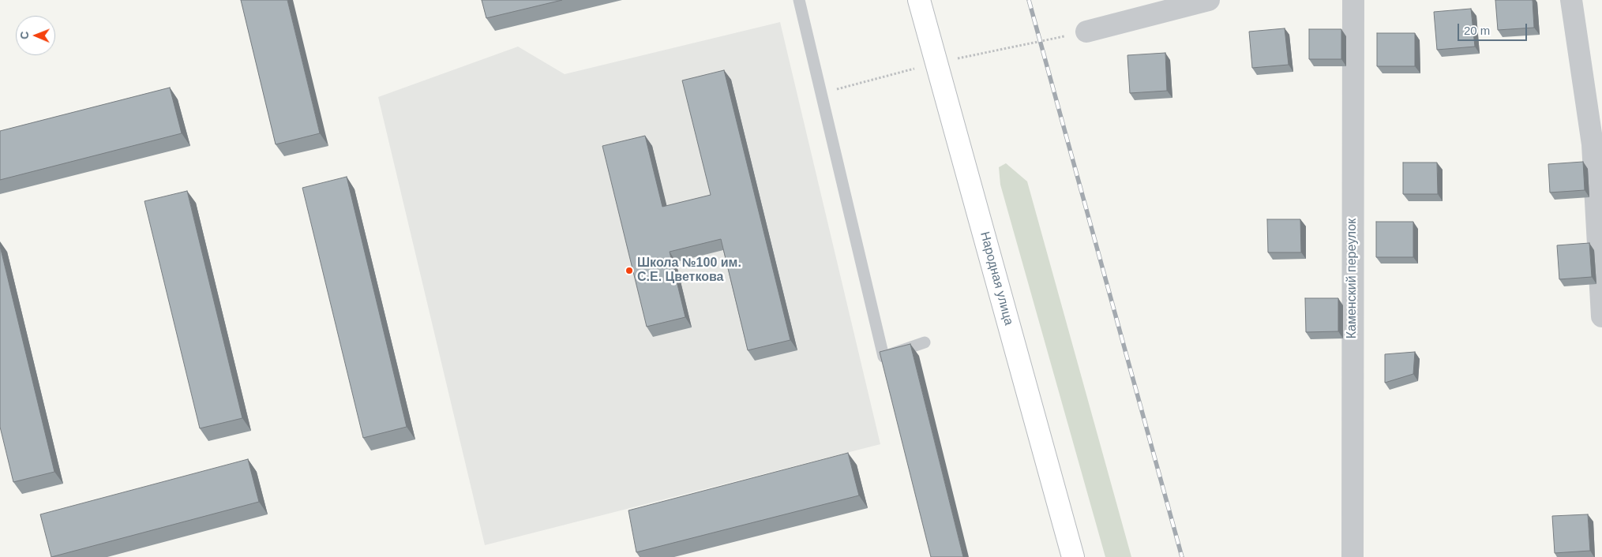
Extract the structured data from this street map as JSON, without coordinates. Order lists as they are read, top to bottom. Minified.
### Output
{"streets":{"main road":["Народная улица"],"street":["Каменский переулок"]},"places":["Школа №100 им. С.Е. Цветкова"],"scale_bar":"20 m","north":"left"}
